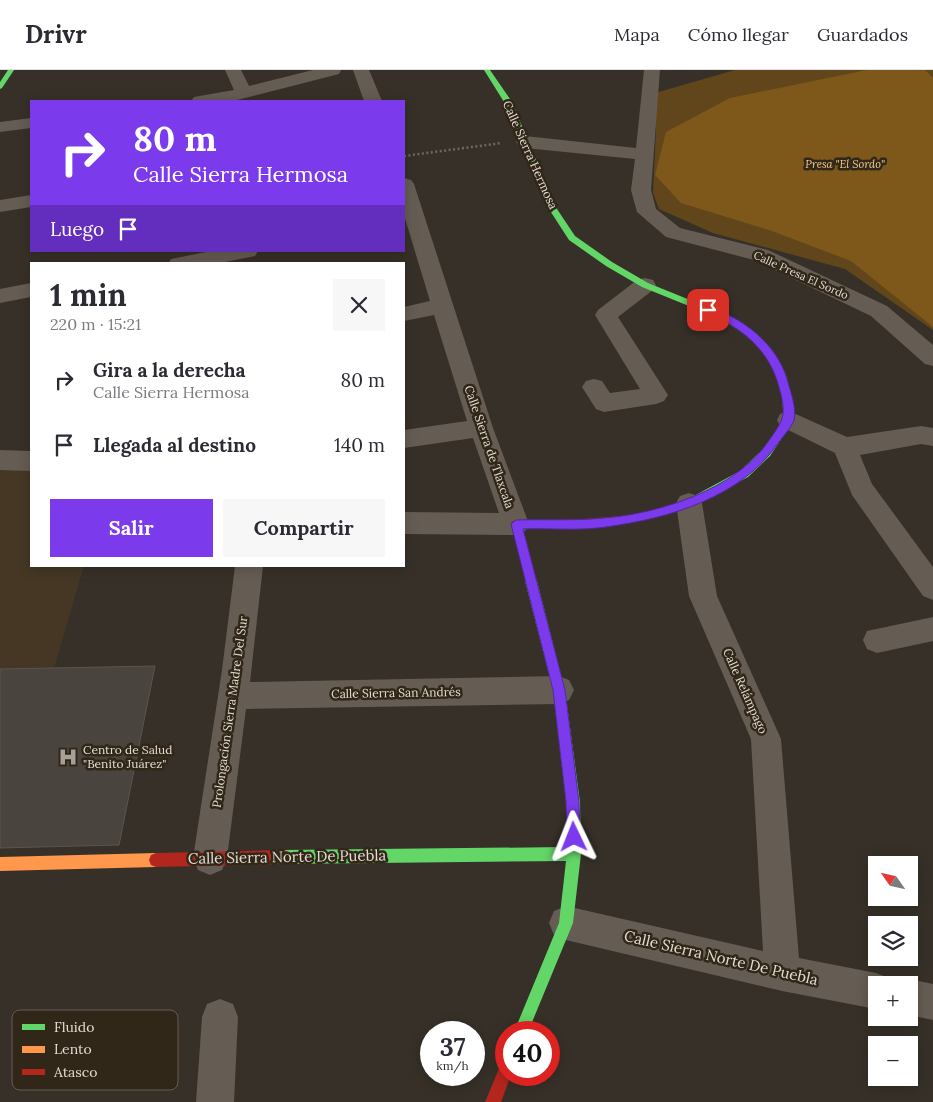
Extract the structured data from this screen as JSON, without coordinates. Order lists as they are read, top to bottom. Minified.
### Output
{"streets":{"street":["Calle Sierra Hermosa","Calle Presa El Sordo","Calle Sierra de Tlaxcala","Calle Relámpago","Calle Sierra San Andrés","Prolongación Sierra Madre Del Sur","Calle Sierra Norte De Puebla"]},"crossings":[["Calle Sierra de Tlaxcala","Calle Sierra San Andrés"],["Calle Sierra de Tlaxcala","Calle Sierra Norte De Puebla"],["Calle Relámpago","Calle Sierra Norte De Puebla"],["Calle Sierra San Andrés","Prolongación Sierra Madre Del Sur"],["Prolongación Sierra Madre Del Sur","Calle Sierra Norte De Puebla"]],"water":["Presa \"El Sordo\""],"places":{"hospital":["Centro de Salud \"Benito Juárez\""]},"legend":["Fluido","Lento","Atasco"],"north":"top left","page":{"header":"Drivr","nav":["Mapa","Cómo llegar","Guardados"],"turn":["80 m","Calle Sierra Hermosa"],"then":"Luego","heading":["1 min","220 m · 15:21"],"list":[{"name":"Gira a la derecha","note":"Calle Sierra Hermosa","value":"80 m"},{"name":"Llegada al destino","value":"140 m"}],"buttons":["Salir","Compartir"],"map_buttons":["+","−"],"speed":"37 km/h","limit":"40"}}
